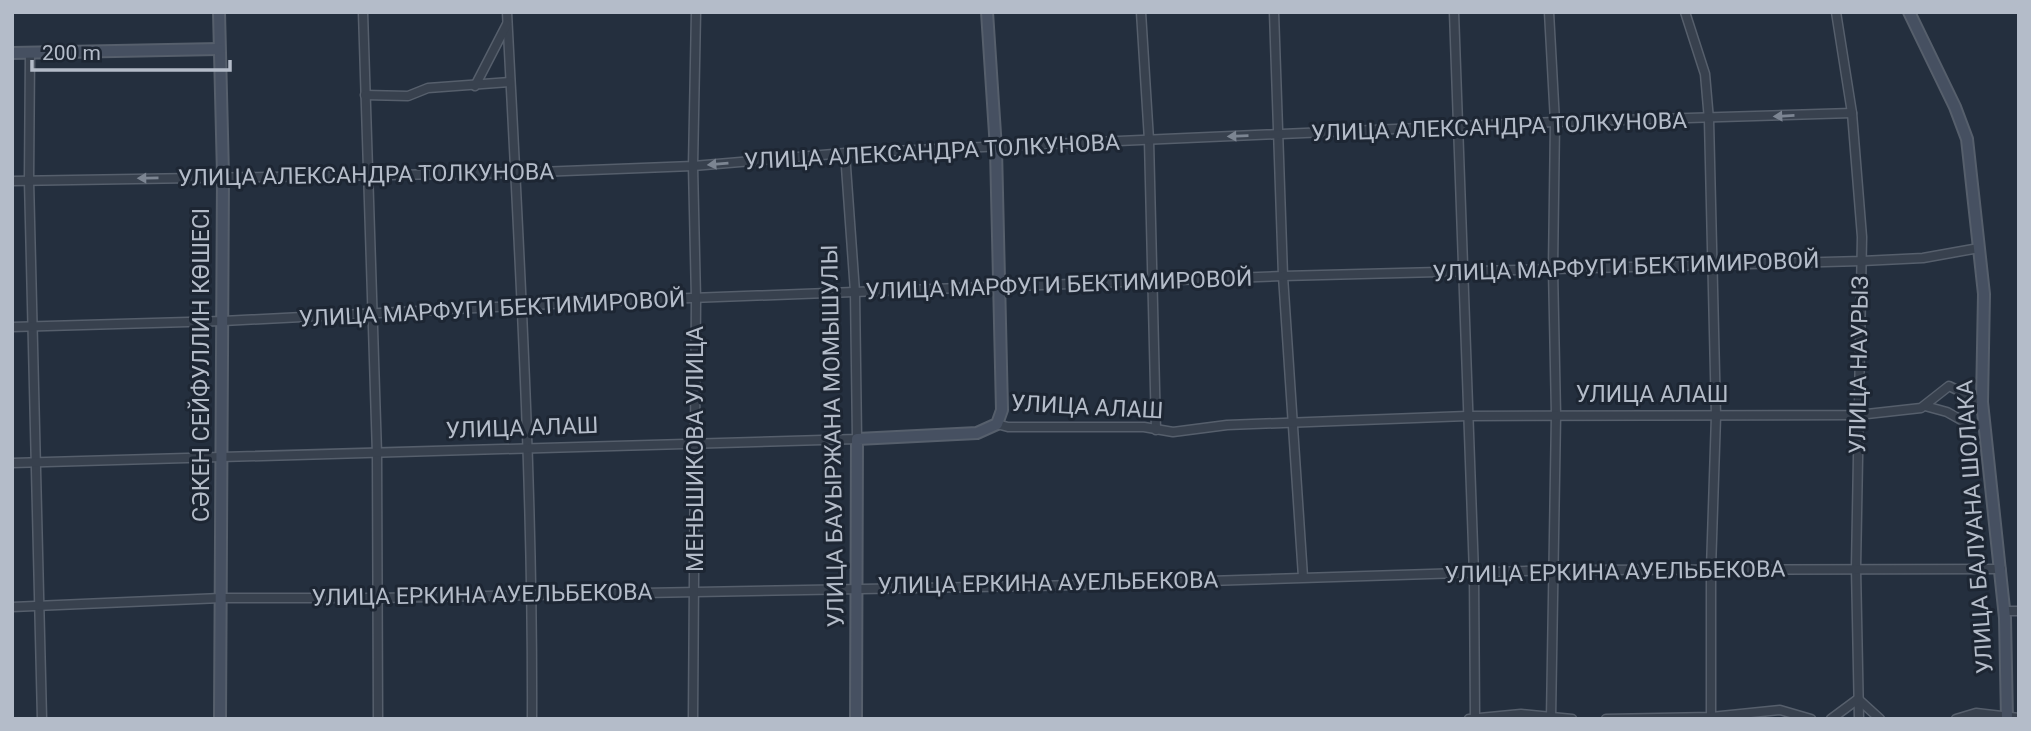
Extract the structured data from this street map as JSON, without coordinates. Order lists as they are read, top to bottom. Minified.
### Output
{"streets":{"street":["УЛИЦА АЛЕКСАНДРА ТОЛКУНОВА","УЛИЦА МАРФУГИ БЕКТИМИРОВОЙ","СӘКЕН СЕЙФУЛЛИН КӨШЕСІ","УЛИЦА НАУРЫЗ","УЛИЦА АЛАШ","УЛИЦА БАУЫРЖАНА МОМЫШУЛЫ","МЕНЬШИКОВА УЛИЦА","УЛИЦА БАЛУАНА ШОЛАКА","УЛИЦА ЕРКИНА АУЕЛЬБЕКОВА"]},"crossings":[["УЛИЦА АЛЕКСАНДРА ТОЛКУНОВА","СӘКЕН СЕЙФУЛЛИН КӨШЕСІ"],["УЛИЦА АЛЕКСАНДРА ТОЛКУНОВА","УЛИЦА НАУРЫЗ"],["УЛИЦА АЛЕКСАНДРА ТОЛКУНОВА","УЛИЦА БАУЫРЖАНА МОМЫШУЛЫ"],["УЛИЦА АЛЕКСАНДРА ТОЛКУНОВА","МЕНЬШИКОВА УЛИЦА"],["УЛИЦА МАРФУГИ БЕКТИМИРОВОЙ","СӘКЕН СЕЙФУЛЛИН КӨШЕСІ"],["УЛИЦА МАРФУГИ БЕКТИМИРОВОЙ","УЛИЦА НАУРЫЗ"],["УЛИЦА МАРФУГИ БЕКТИМИРОВОЙ","УЛИЦА БАУЫРЖАНА МОМЫШУЛЫ"],["УЛИЦА МАРФУГИ БЕКТИМИРОВОЙ","МЕНЬШИКОВА УЛИЦА"],["УЛИЦА МАРФУГИ БЕКТИМИРОВОЙ","УЛИЦА БАЛУАНА ШОЛАКА"],["СӘКЕН СЕЙФУЛЛИН КӨШЕСІ","УЛИЦА АЛАШ"],["СӘКЕН СЕЙФУЛЛИН КӨШЕСІ","УЛИЦА ЕРКИНА АУЕЛЬБЕКОВА"],["УЛИЦА НАУРЫЗ","УЛИЦА АЛАШ"],["УЛИЦА НАУРЫЗ","УЛИЦА ЕРКИНА АУЕЛЬБЕКОВА"],["УЛИЦА АЛАШ","УЛИЦА БАУЫРЖАНА МОМЫШУЛЫ"],["УЛИЦА АЛАШ","МЕНЬШИКОВА УЛИЦА"],["УЛИЦА АЛАШ","УЛИЦА БАЛУАНА ШОЛАКА"],["УЛИЦА БАУЫРЖАНА МОМЫШУЛЫ","УЛИЦА ЕРКИНА АУЕЛЬБЕКОВА"],["МЕНЬШИКОВА УЛИЦА","УЛИЦА ЕРКИНА АУЕЛЬБЕКОВА"],["УЛИЦА БАЛУАНА ШОЛАКА","УЛИЦА ЕРКИНА АУЕЛЬБЕКОВА"]],"scale_bar":"200 m"}
